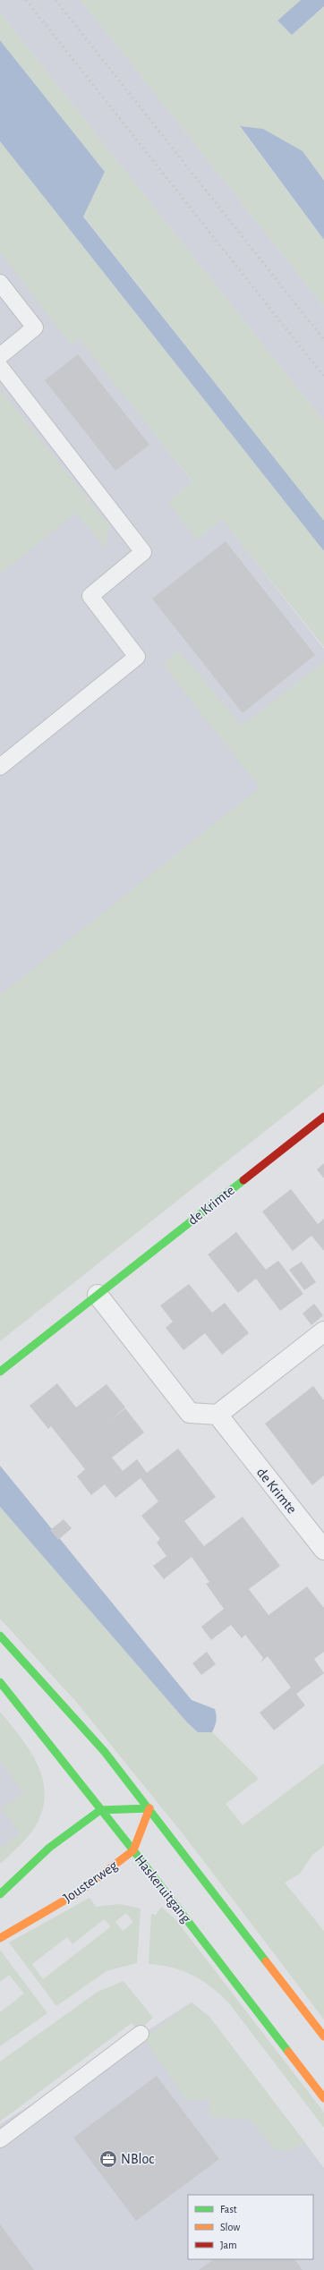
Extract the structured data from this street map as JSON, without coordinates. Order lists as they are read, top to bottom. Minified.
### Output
{"streets":{"main road":["de Krimte","Jousterweg","Haskeruitgang"]},"crossings":[["Jousterweg","Haskeruitgang"]],"places":{"office":["NBloc"]},"legend":["Fast","Slow","Jam"]}
